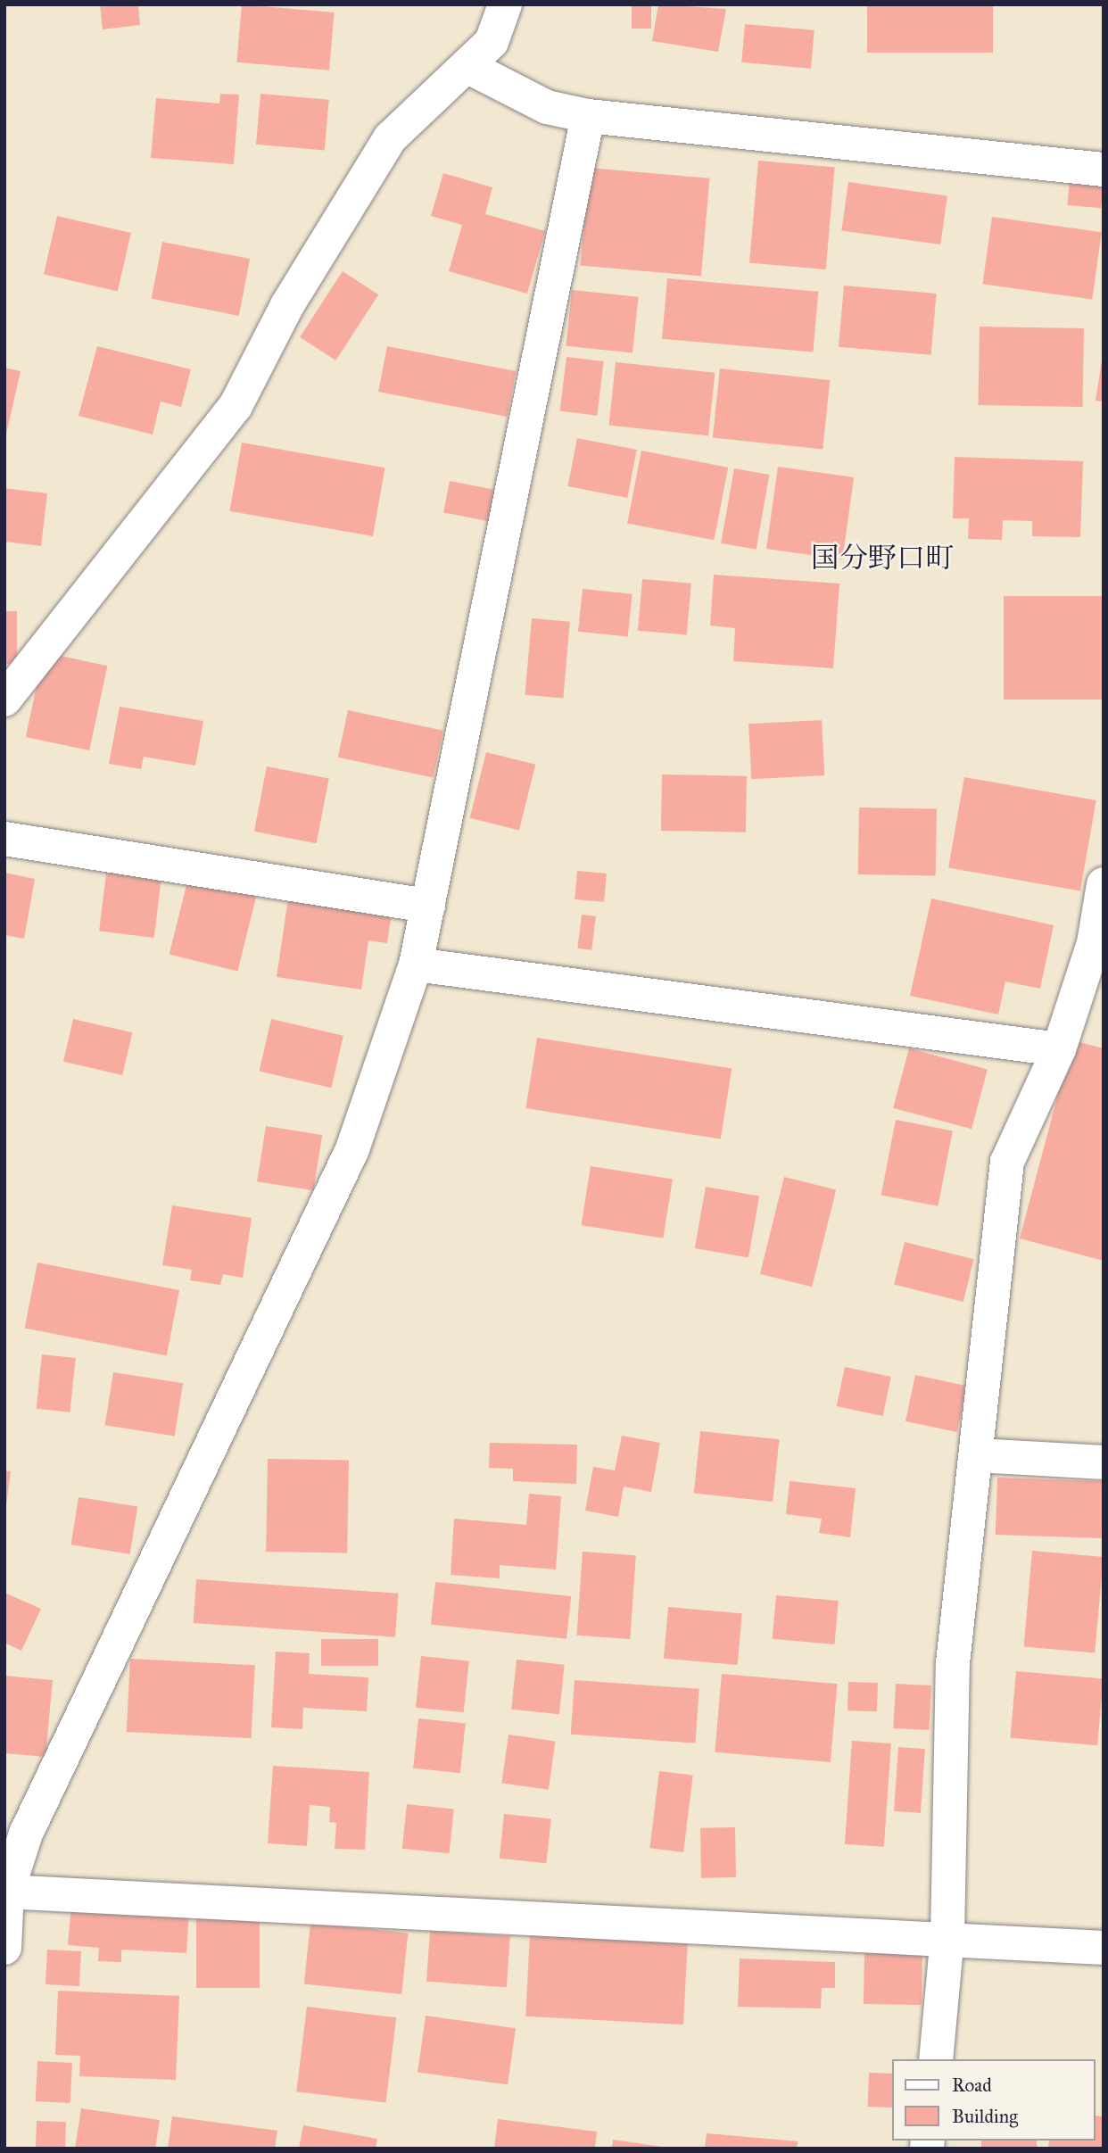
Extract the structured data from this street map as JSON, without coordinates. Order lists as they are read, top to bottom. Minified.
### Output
{"districts":["国分野口町"],"legend":["Road","Building"]}
